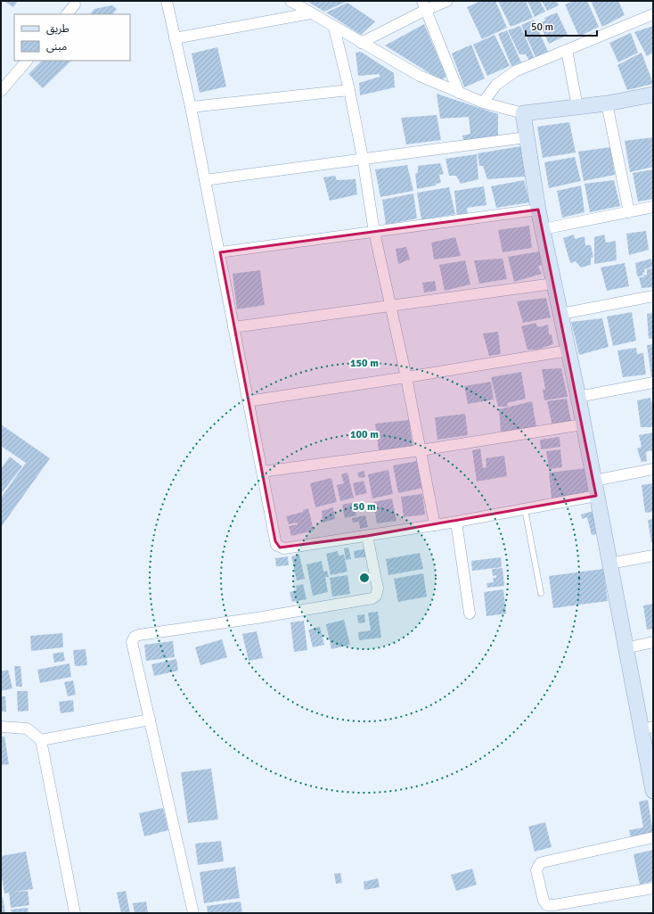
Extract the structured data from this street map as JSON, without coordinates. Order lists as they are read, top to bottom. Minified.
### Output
{"legend":["طريق","مبنى"],"scale_bar":"50 m","rings":["150 m","100 m","50 m"]}
